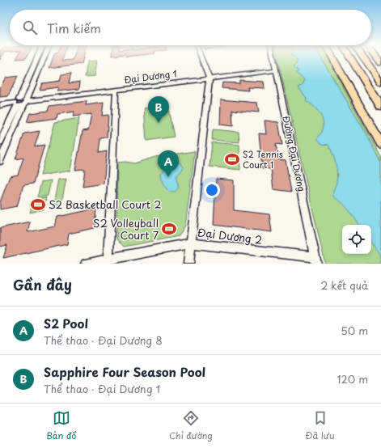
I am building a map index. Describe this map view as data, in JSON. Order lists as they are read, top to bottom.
{
  "streets": {
    "street": ["Đại Dương 1", "Đường Đại Dương", "Đại Dương 2"]
  },
  "crossings": [
    ["Đại Dương 1", "Đường Đại Dương"],
    ["Đường Đại Dương", "Đại Dương 2"]
  ],
  "places": {
    "sports": ["S2 Tennis Court 1", "S2 Basketball Court 2", "S2 Volleyball Court 7"]
  },
  "page": {
    "search": "Tìm kiếm",
    "pins": ["B", "A"],
    "heading": ["Gần đây", "2 kết quả"],
    "list": [
      {
        "mark": "A",
        "name": "S2 Pool",
        "note": "Thể thao · Đại Dương 8",
        "value": "50 m"
      },
      {
        "mark": "B",
        "name": "Sapphire Four Season Pool",
        "note": "Thể thao · Đại Dương 1",
        "value": "120 m"
      }
    ],
    "nav": ["Bản đồ", "Chỉ đường", "Đã lưu"]
  }
}
